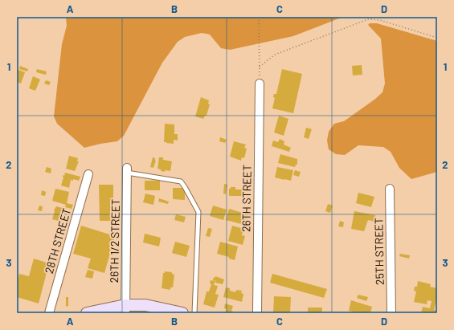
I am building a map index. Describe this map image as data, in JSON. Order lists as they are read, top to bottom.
{
  "streets": {
    "street": [
      "26TH STREET",
      "28TH STREET",
      "26TH 1/2 STREET",
      "25TH STREET"
    ]
  },
  "grid": {
    "columns": [
      "A",
      "B",
      "C",
      "D"
    ],
    "rows": ["1", "2", "3"]
  }
}
